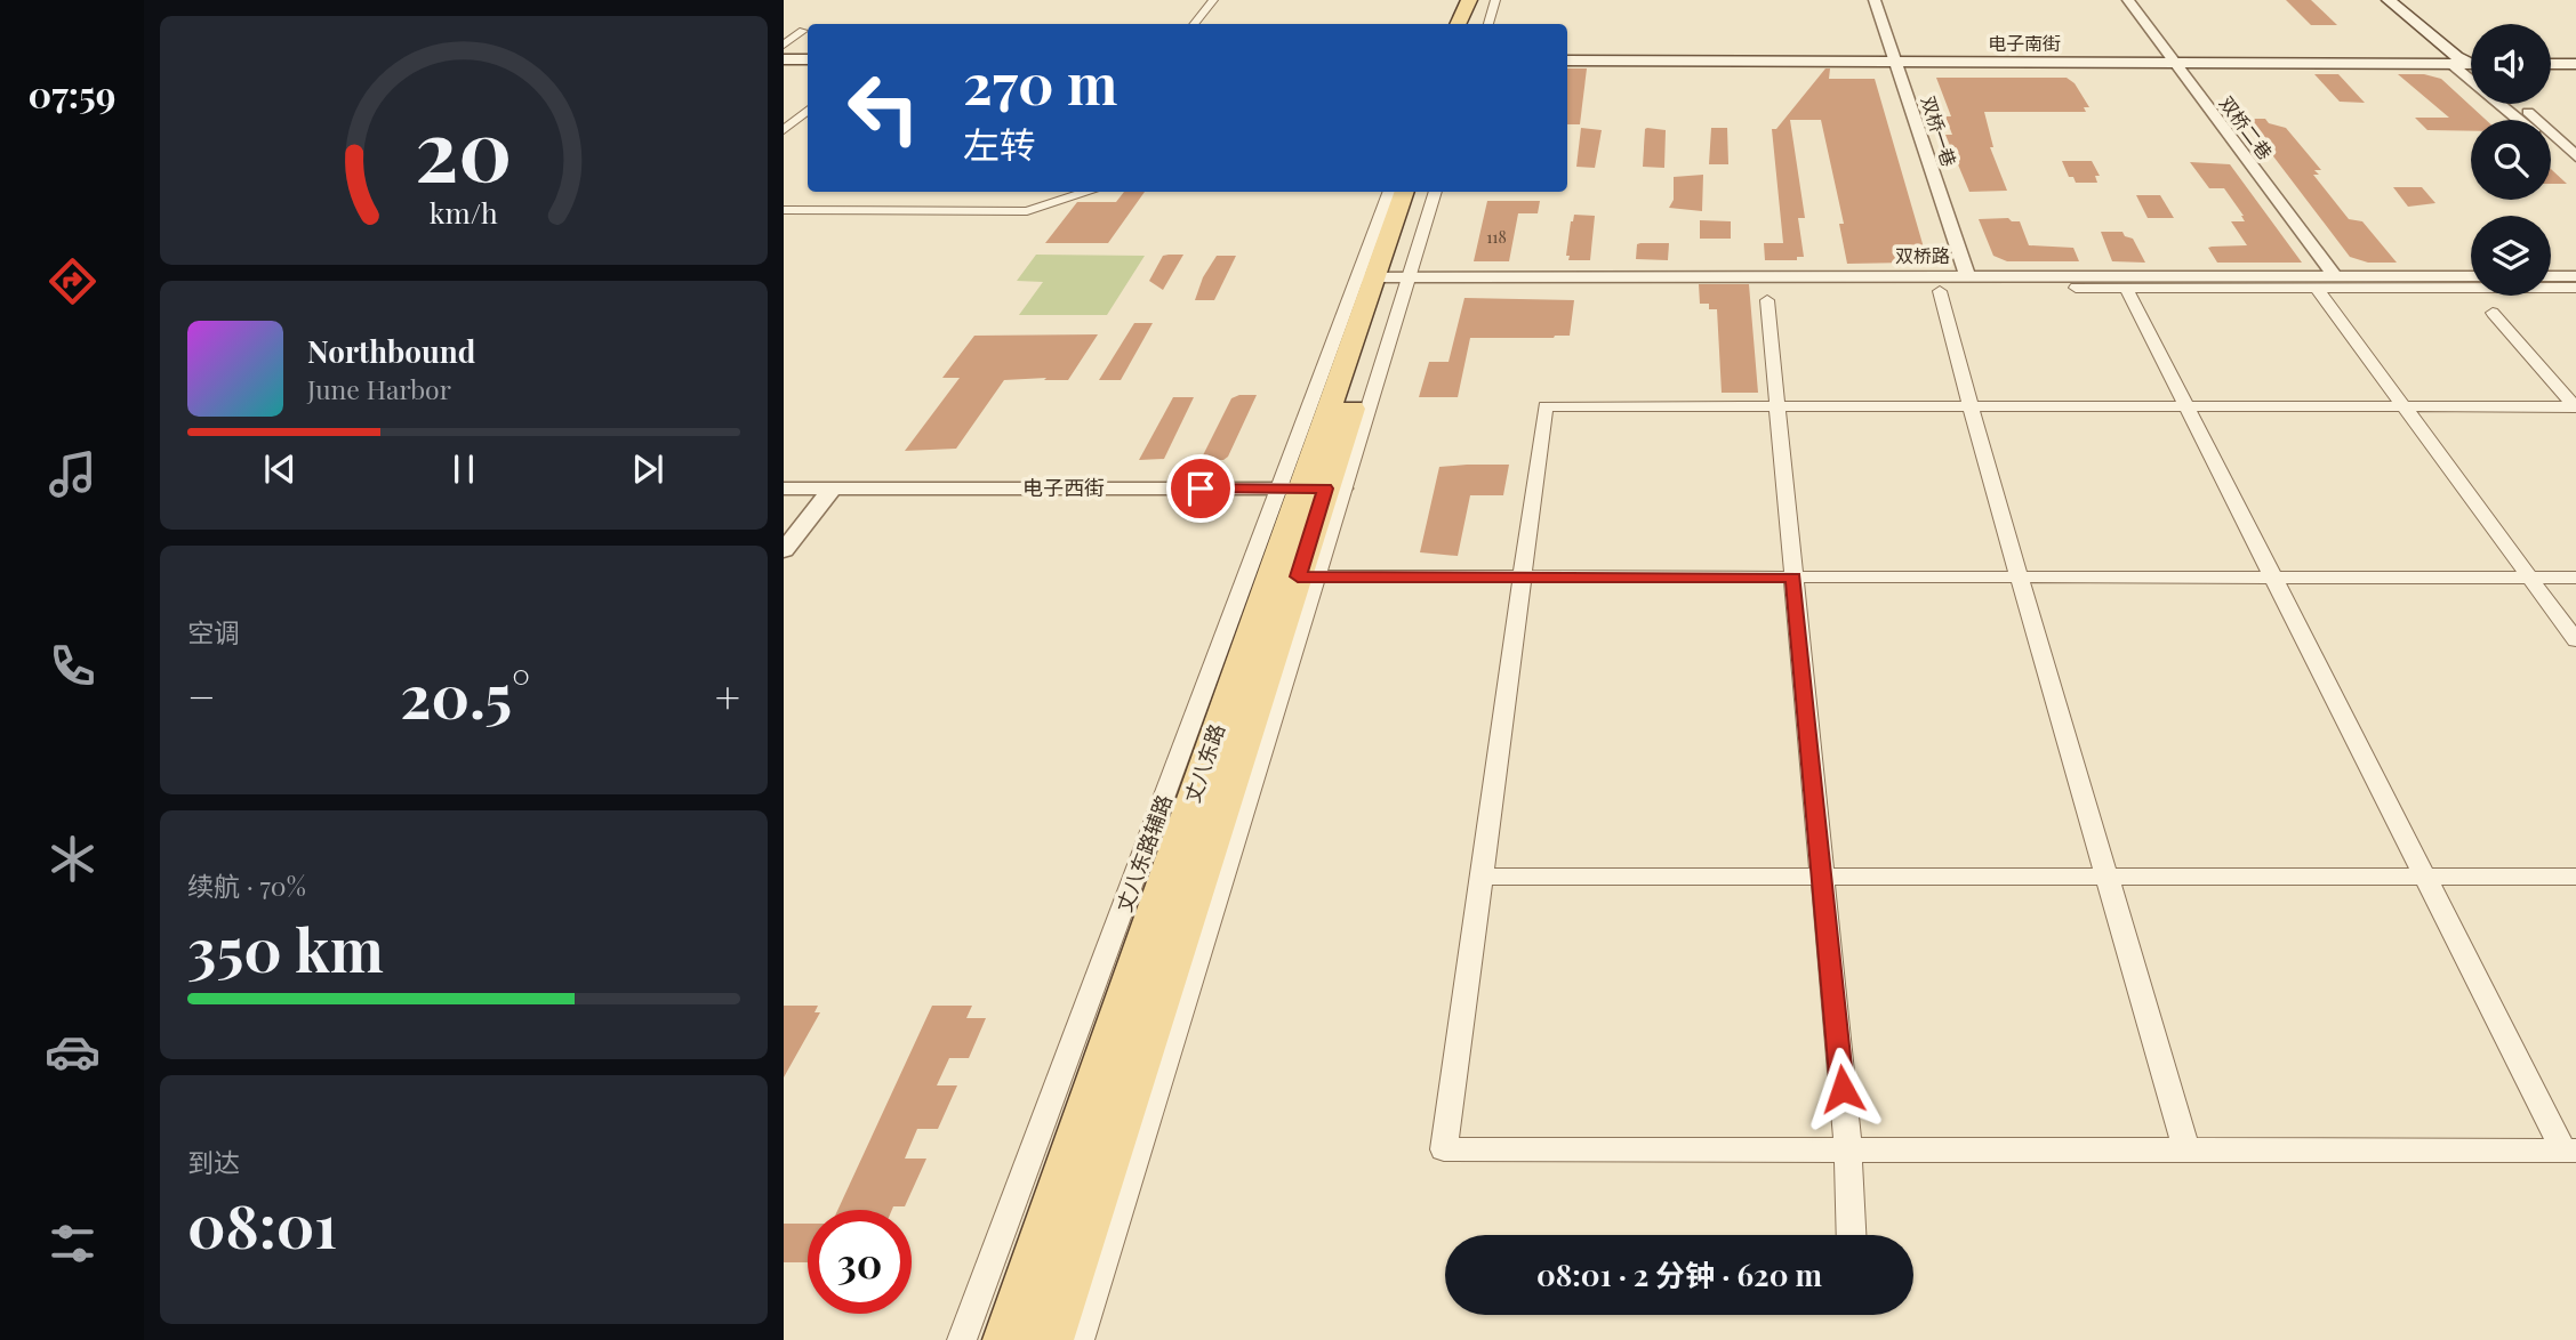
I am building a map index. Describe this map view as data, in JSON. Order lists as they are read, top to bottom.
{
  "streets": {
    "main road": ["电子南街", "丈八东路"],
    "street": [
      "双桥二巷",
      "双桥一巷",
      "双桥路",
      "电子西街",
      "丈八东路辅路"
    ]
  },
  "crossings": [
    ["电子南街", "双桥二巷"],
    ["电子南街", "双桥一巷"],
    ["双桥二巷", "双桥路"],
    ["双桥一巷", "双桥路"],
    ["双桥路", "丈八东路"],
    ["双桥路", "丈八东路辅路"],
    ["电子西街", "丈八东路"],
    ["电子西街", "丈八东路辅路"],
    ["丈八东路", "丈八东路辅路"]
  ],
  "house_numbers": ["118"],
  "page": {
    "tabs": "07:59",
    "turn": ["270 m", "左转"],
    "song": ["Northbound", "June Harbor"],
    "tile": [
      "空调",
      ["续航 · 70%", "350 km"],
      ["到达", "08:01"]
    ],
    "heat": ["−", "20.5°", "+"],
    "limit": "30",
    "trip": "08:01 · 2 分钟 · 620 m",
    "gauge": ["20", "km/h"]
  }
}
